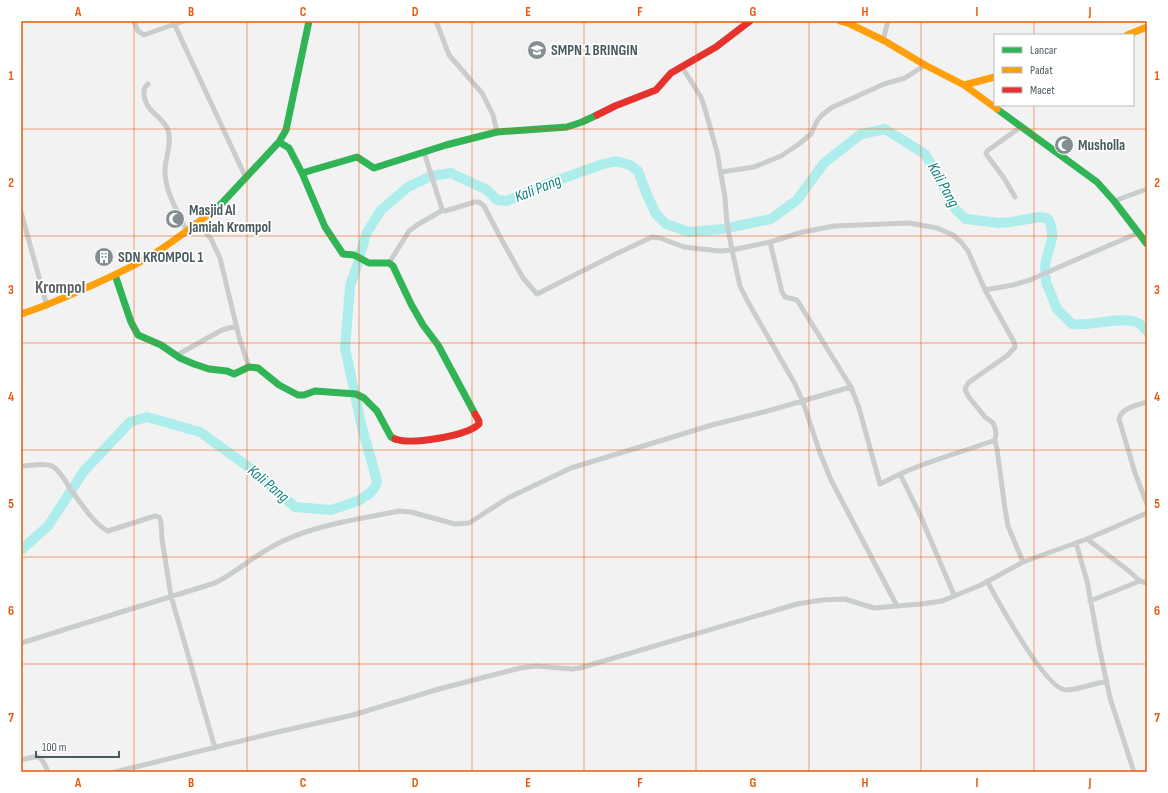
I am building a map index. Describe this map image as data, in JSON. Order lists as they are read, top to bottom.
{
  "districts": ["Krompol"],
  "water": ["Kali Pang"],
  "places": {
    "school or university": ["SMPN 1 BRINGIN"],
    "mosque": ["Musholla", "Masjid Al Jamiah Krompol"],
    "building": ["SDN KROMPOL 1"]
  },
  "legend": ["Lancar", "Padat", "Macet"],
  "scale_bar": "100 m",
  "grid": {
    "columns": [
      "A",
      "B",
      "C",
      "D",
      "E",
      "F",
      "G",
      "H",
      "I",
      "J"
    ],
    "rows": [
      "1",
      "2",
      "3",
      "4",
      "5",
      "6",
      "7"
    ]
  }
}
